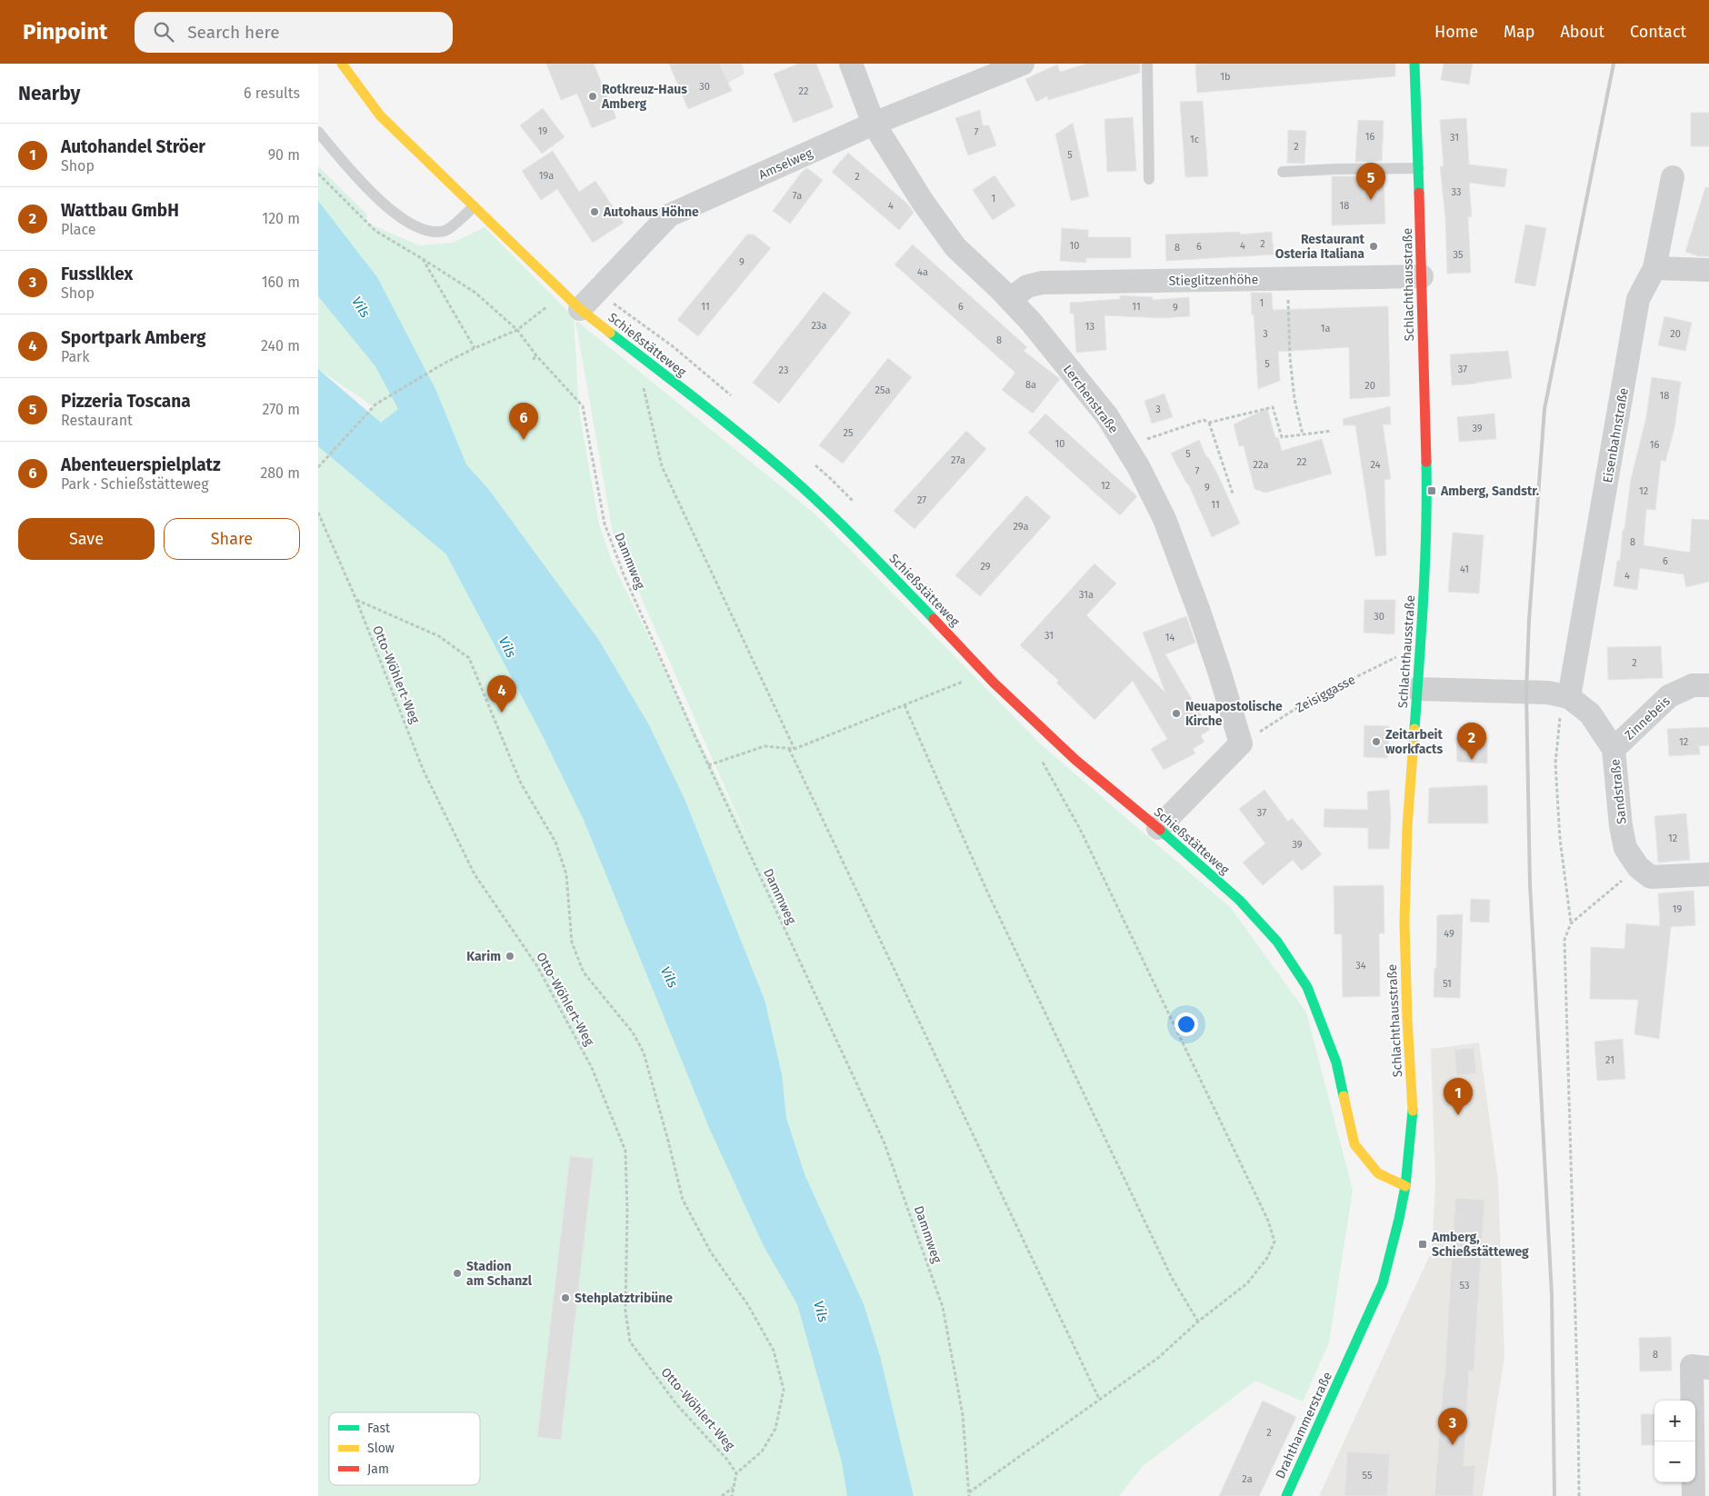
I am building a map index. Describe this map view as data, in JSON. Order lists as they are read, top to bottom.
{
  "streets": {
    "street": [
      "Amselweg",
      "Stieglitzenhöhe",
      "Schlachthausstraße",
      "Schießstätteweg",
      "Lerchenstraße",
      "Eisenbahnstraße",
      "Zinnebeis",
      "Sandstraße",
      "Drahthammerstraße"
    ],
    "path": ["Dammweg", "Otto-Wöhlert-Weg", "Zeisiggasse"]
  },
  "crossings": [
    ["Amselweg", "Schießstätteweg"],
    ["Amselweg", "Lerchenstraße"],
    ["Stieglitzenhöhe", "Schlachthausstraße"],
    ["Stieglitzenhöhe", "Lerchenstraße"],
    ["Schlachthausstraße", "Schießstätteweg"],
    ["Schlachthausstraße", "Zeisiggasse"],
    ["Schlachthausstraße", "Drahthammerstraße"],
    ["Lerchenstraße", "Zeisiggasse"],
    ["Eisenbahnstraße", "Sandstraße"],
    ["Zinnebeis", "Sandstraße"]
  ],
  "water": ["Vils"],
  "places": {
    "other": [
      "Rotkreuz-Haus Amberg",
      "Autohaus Höhne",
      "Restaurant Osteria Italiana",
      "Neuapostolische Kirche",
      "Zeitarbeit workfacts",
      "Karim",
      "Stadion am Schanzl",
      "Stehplatztribüne"
    ],
    "transit": ["Amberg, Sandstr.", "Amberg, Schießstätteweg"]
  },
  "house_numbers": [
    "1b",
    "30",
    "22",
    "19",
    "7",
    "16",
    "31",
    "1c",
    "2",
    "5",
    "19a",
    "2",
    "33",
    "7a",
    "1",
    "4",
    "18",
    "2",
    "10",
    "4",
    "6",
    "8",
    "35",
    "9",
    "4a",
    "1",
    "11",
    "6",
    "11",
    "9",
    "23a",
    "13",
    "1a",
    "3",
    "20",
    "8",
    "5",
    "37",
    "23",
    "8a",
    "20",
    "25a",
    "18",
    "3",
    "39",
    "25",
    "10",
    "16",
    "5",
    "27a",
    "22",
    "22a",
    "24",
    "7",
    "12",
    "9",
    "12",
    "27",
    "11",
    "29a",
    "8",
    "6",
    "29",
    "41",
    "4",
    "31a",
    "30",
    "31",
    "14",
    "2",
    "12",
    "37",
    "12",
    "39",
    "19",
    "49",
    "34",
    "51",
    "21",
    "53",
    "8",
    "2",
    "55",
    "2a"
  ],
  "legend": ["Fast", "Slow", "Jam"],
  "page": {
    "header": "Pinpoint",
    "search": "Search here",
    "nav": [
      "Home",
      "Map",
      "About",
      "Contact"
    ],
    "heading": ["Nearby", "6 results"],
    "list": [
      {
        "mark": "1",
        "name": "Autohandel Ströer",
        "note": "Shop",
        "value": "90 m"
      },
      {
        "mark": "2",
        "name": "Wattbau GmbH",
        "note": "Place",
        "value": "120 m"
      },
      {
        "mark": "3",
        "name": "Fusslklex",
        "note": "Shop",
        "value": "160 m"
      },
      {
        "mark": "4",
        "name": "Sportpark Amberg",
        "note": "Park",
        "value": "240 m"
      },
      {
        "mark": "5",
        "name": "Pizzeria Toscana",
        "note": "Restaurant",
        "value": "270 m"
      },
      {
        "mark": "6",
        "name": "Abenteuerspielplatz",
        "note": "Park · Schießstätteweg",
        "value": "280 m"
      }
    ],
    "pins": [
      "5",
      "6",
      "4",
      "2",
      "1",
      "3"
    ],
    "buttons": ["Save", "Share"],
    "map_buttons": ["+", "−"]
  }
}
